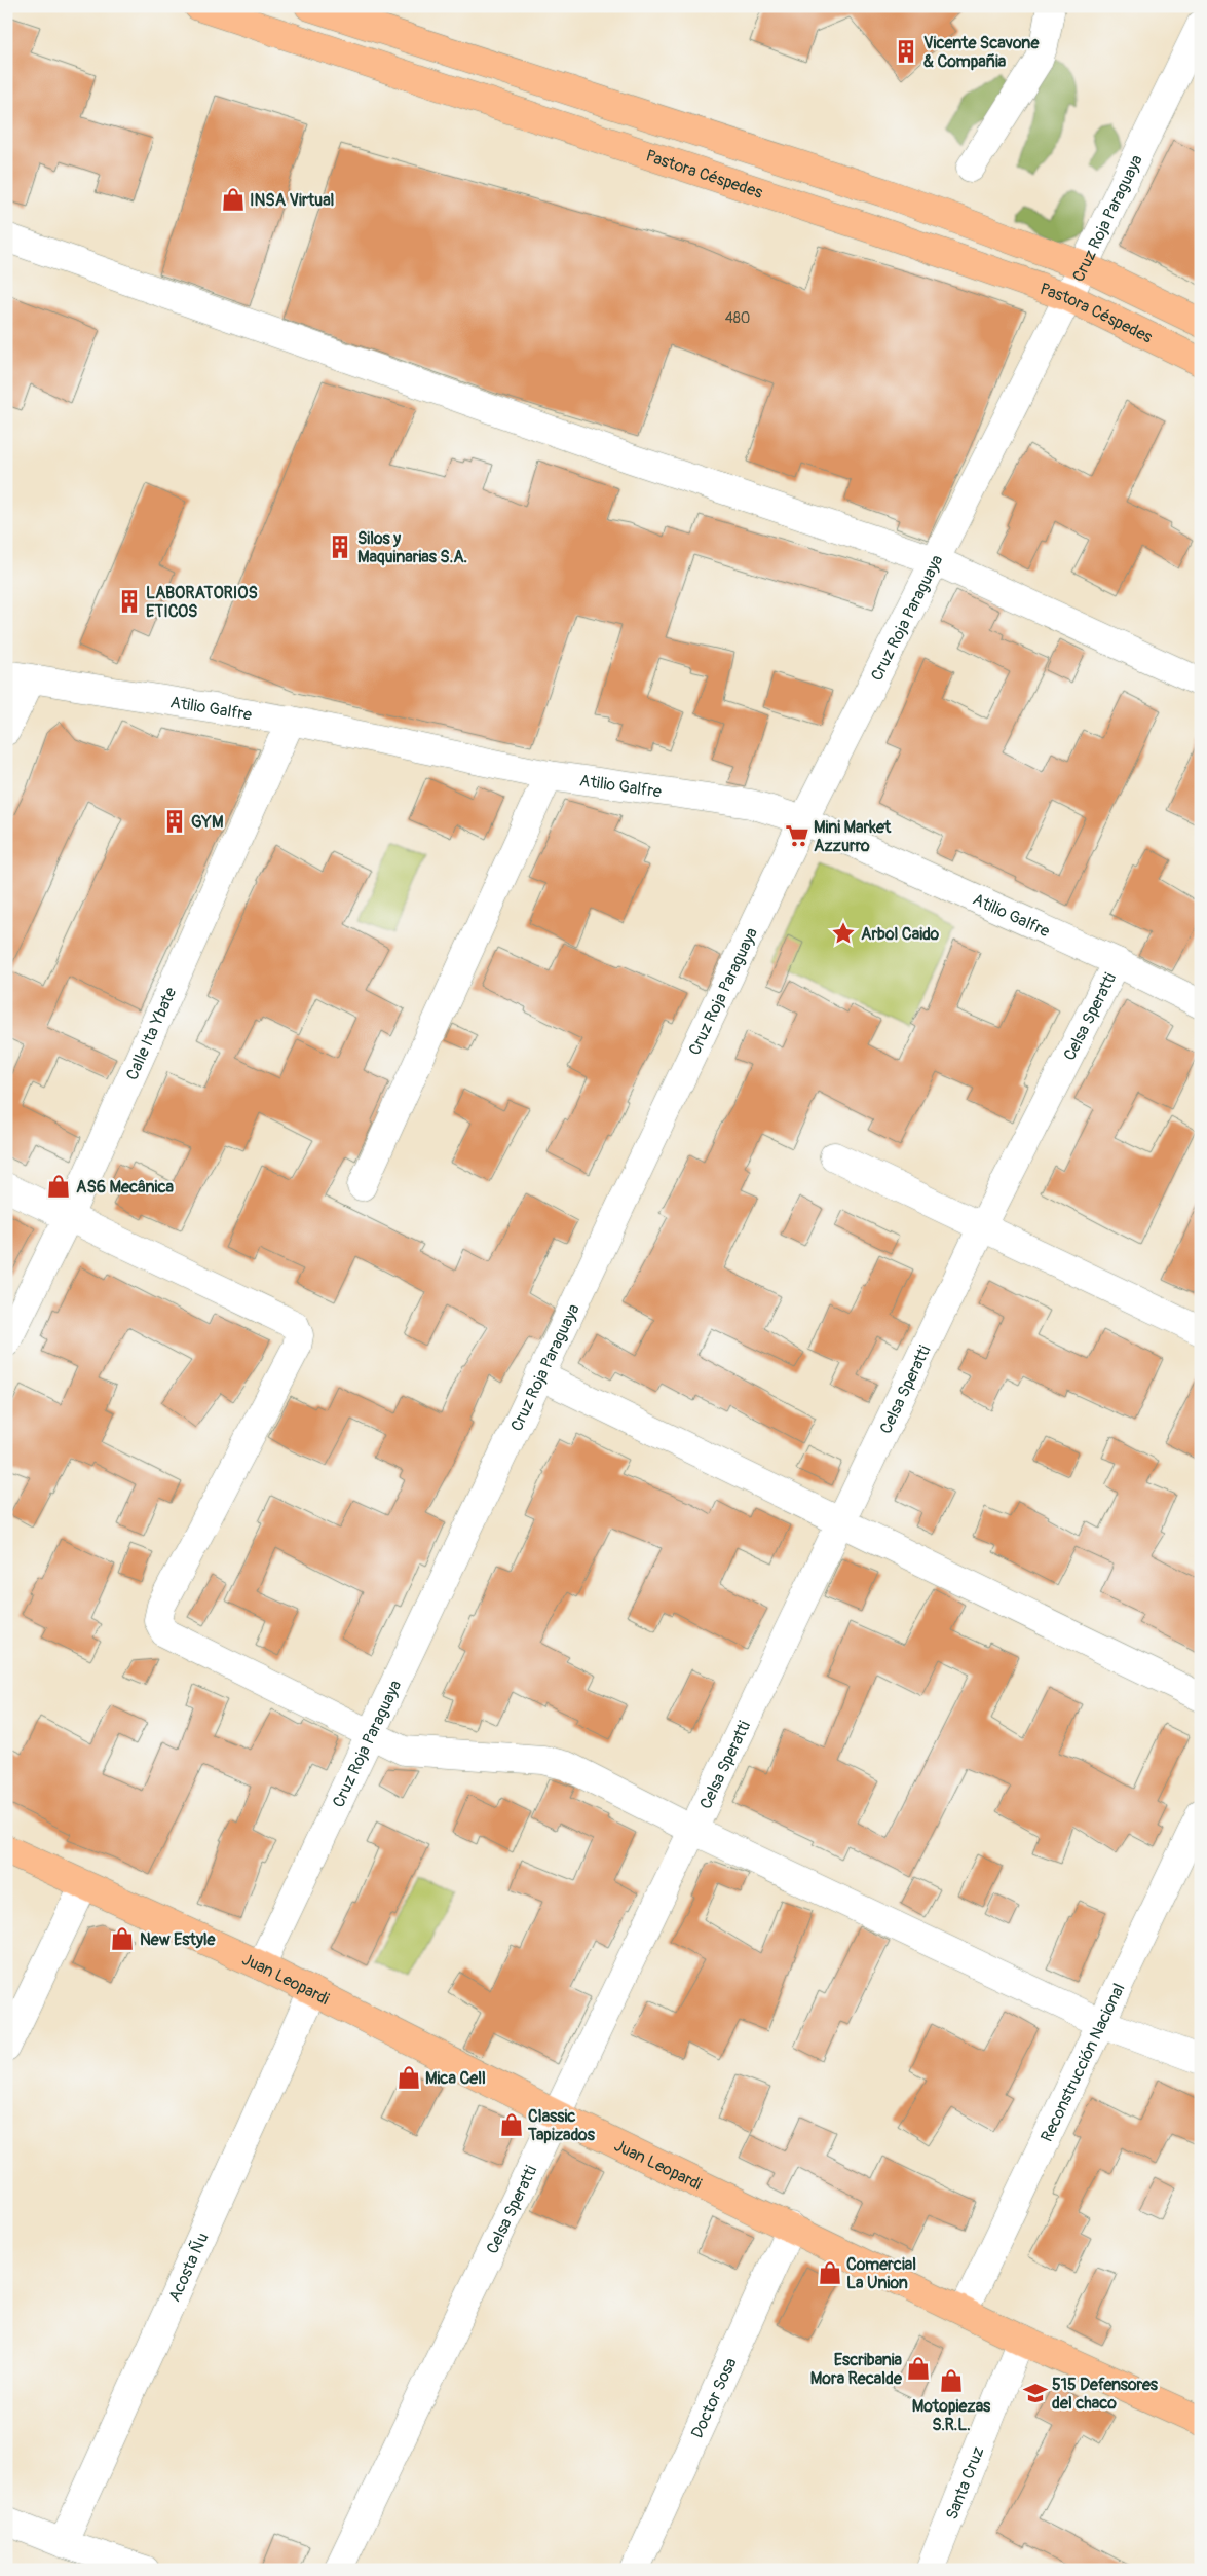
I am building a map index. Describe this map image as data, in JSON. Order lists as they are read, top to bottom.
{
  "streets": {
    "main road": ["Pastora Céspedes", "Juan Leopardi"],
    "street": [
      "Cruz Roja Paraguaya",
      "Atilio Galfre",
      "Celsa Speratti",
      "Calle Ita Ybate",
      "Reconstrucción Nacional",
      "Acosta Ñu",
      "Doctor Sosa",
      "Santa Cruz"
    ]
  },
  "crossings": [
    ["Pastora Céspedes", "Cruz Roja Paraguaya"],
    ["Cruz Roja Paraguaya", "Atilio Galfre"],
    ["Cruz Roja Paraguaya", "Juan Leopardi"],
    ["Atilio Galfre", "Celsa Speratti"],
    ["Atilio Galfre", "Calle Ita Ybate"],
    ["Celsa Speratti", "Juan Leopardi"],
    ["Juan Leopardi", "Reconstrucción Nacional"],
    ["Juan Leopardi", "Acosta Ñu"],
    ["Juan Leopardi", "Doctor Sosa"],
    ["Juan Leopardi", "Santa Cruz"]
  ],
  "places": {
    "building": [
      "Vicente Scavone & Compañia",
      "Silos y Maquinarias S.A.",
      "LABORATORIOS ETICOS",
      "GYM"
    ],
    "shop": [
      "INSA Virtual",
      "AS6 Mecânica",
      "New Estyle",
      "Mica Cell",
      "Classic Tapizados",
      "Comercial La Union",
      "Escribania Mora Recalde",
      "Motopiezas S.R.L."
    ],
    "supermarket": ["Mini Market Azzurro"],
    "place": ["Arbol Caido"],
    "school or university": ["515 Defensores del chaco"]
  },
  "house_numbers": ["480"]
}
